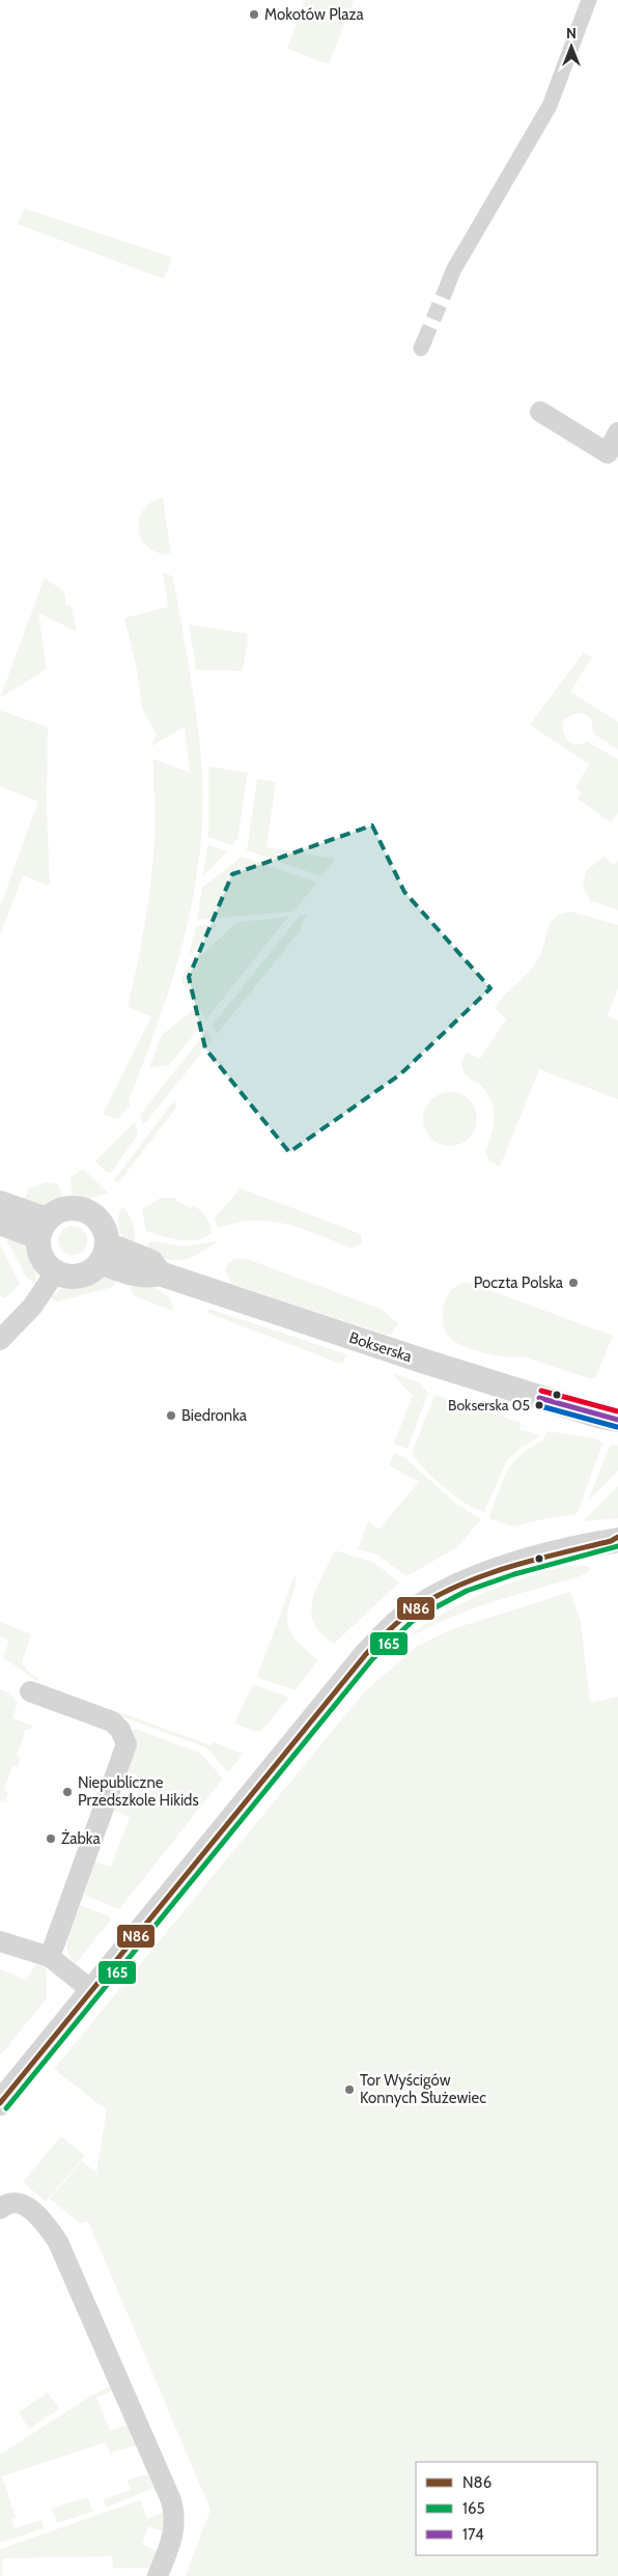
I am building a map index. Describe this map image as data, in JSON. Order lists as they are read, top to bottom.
{
  "streets": {
    "street": ["Bokserska"]
  },
  "places": [
    "Mokotów Plaza",
    "Poczta Polska",
    "Bokserska 05",
    "Biedronka",
    "Niepubliczne Przedszkole Hikids",
    "Żabka",
    "Tor Wyścigów Konnych Służewiec"
  ],
  "lines": ["transit line 174", "transit line N86", "transit line 165"],
  "legend": ["N86", "165", "174"],
  "north": "top"
}
